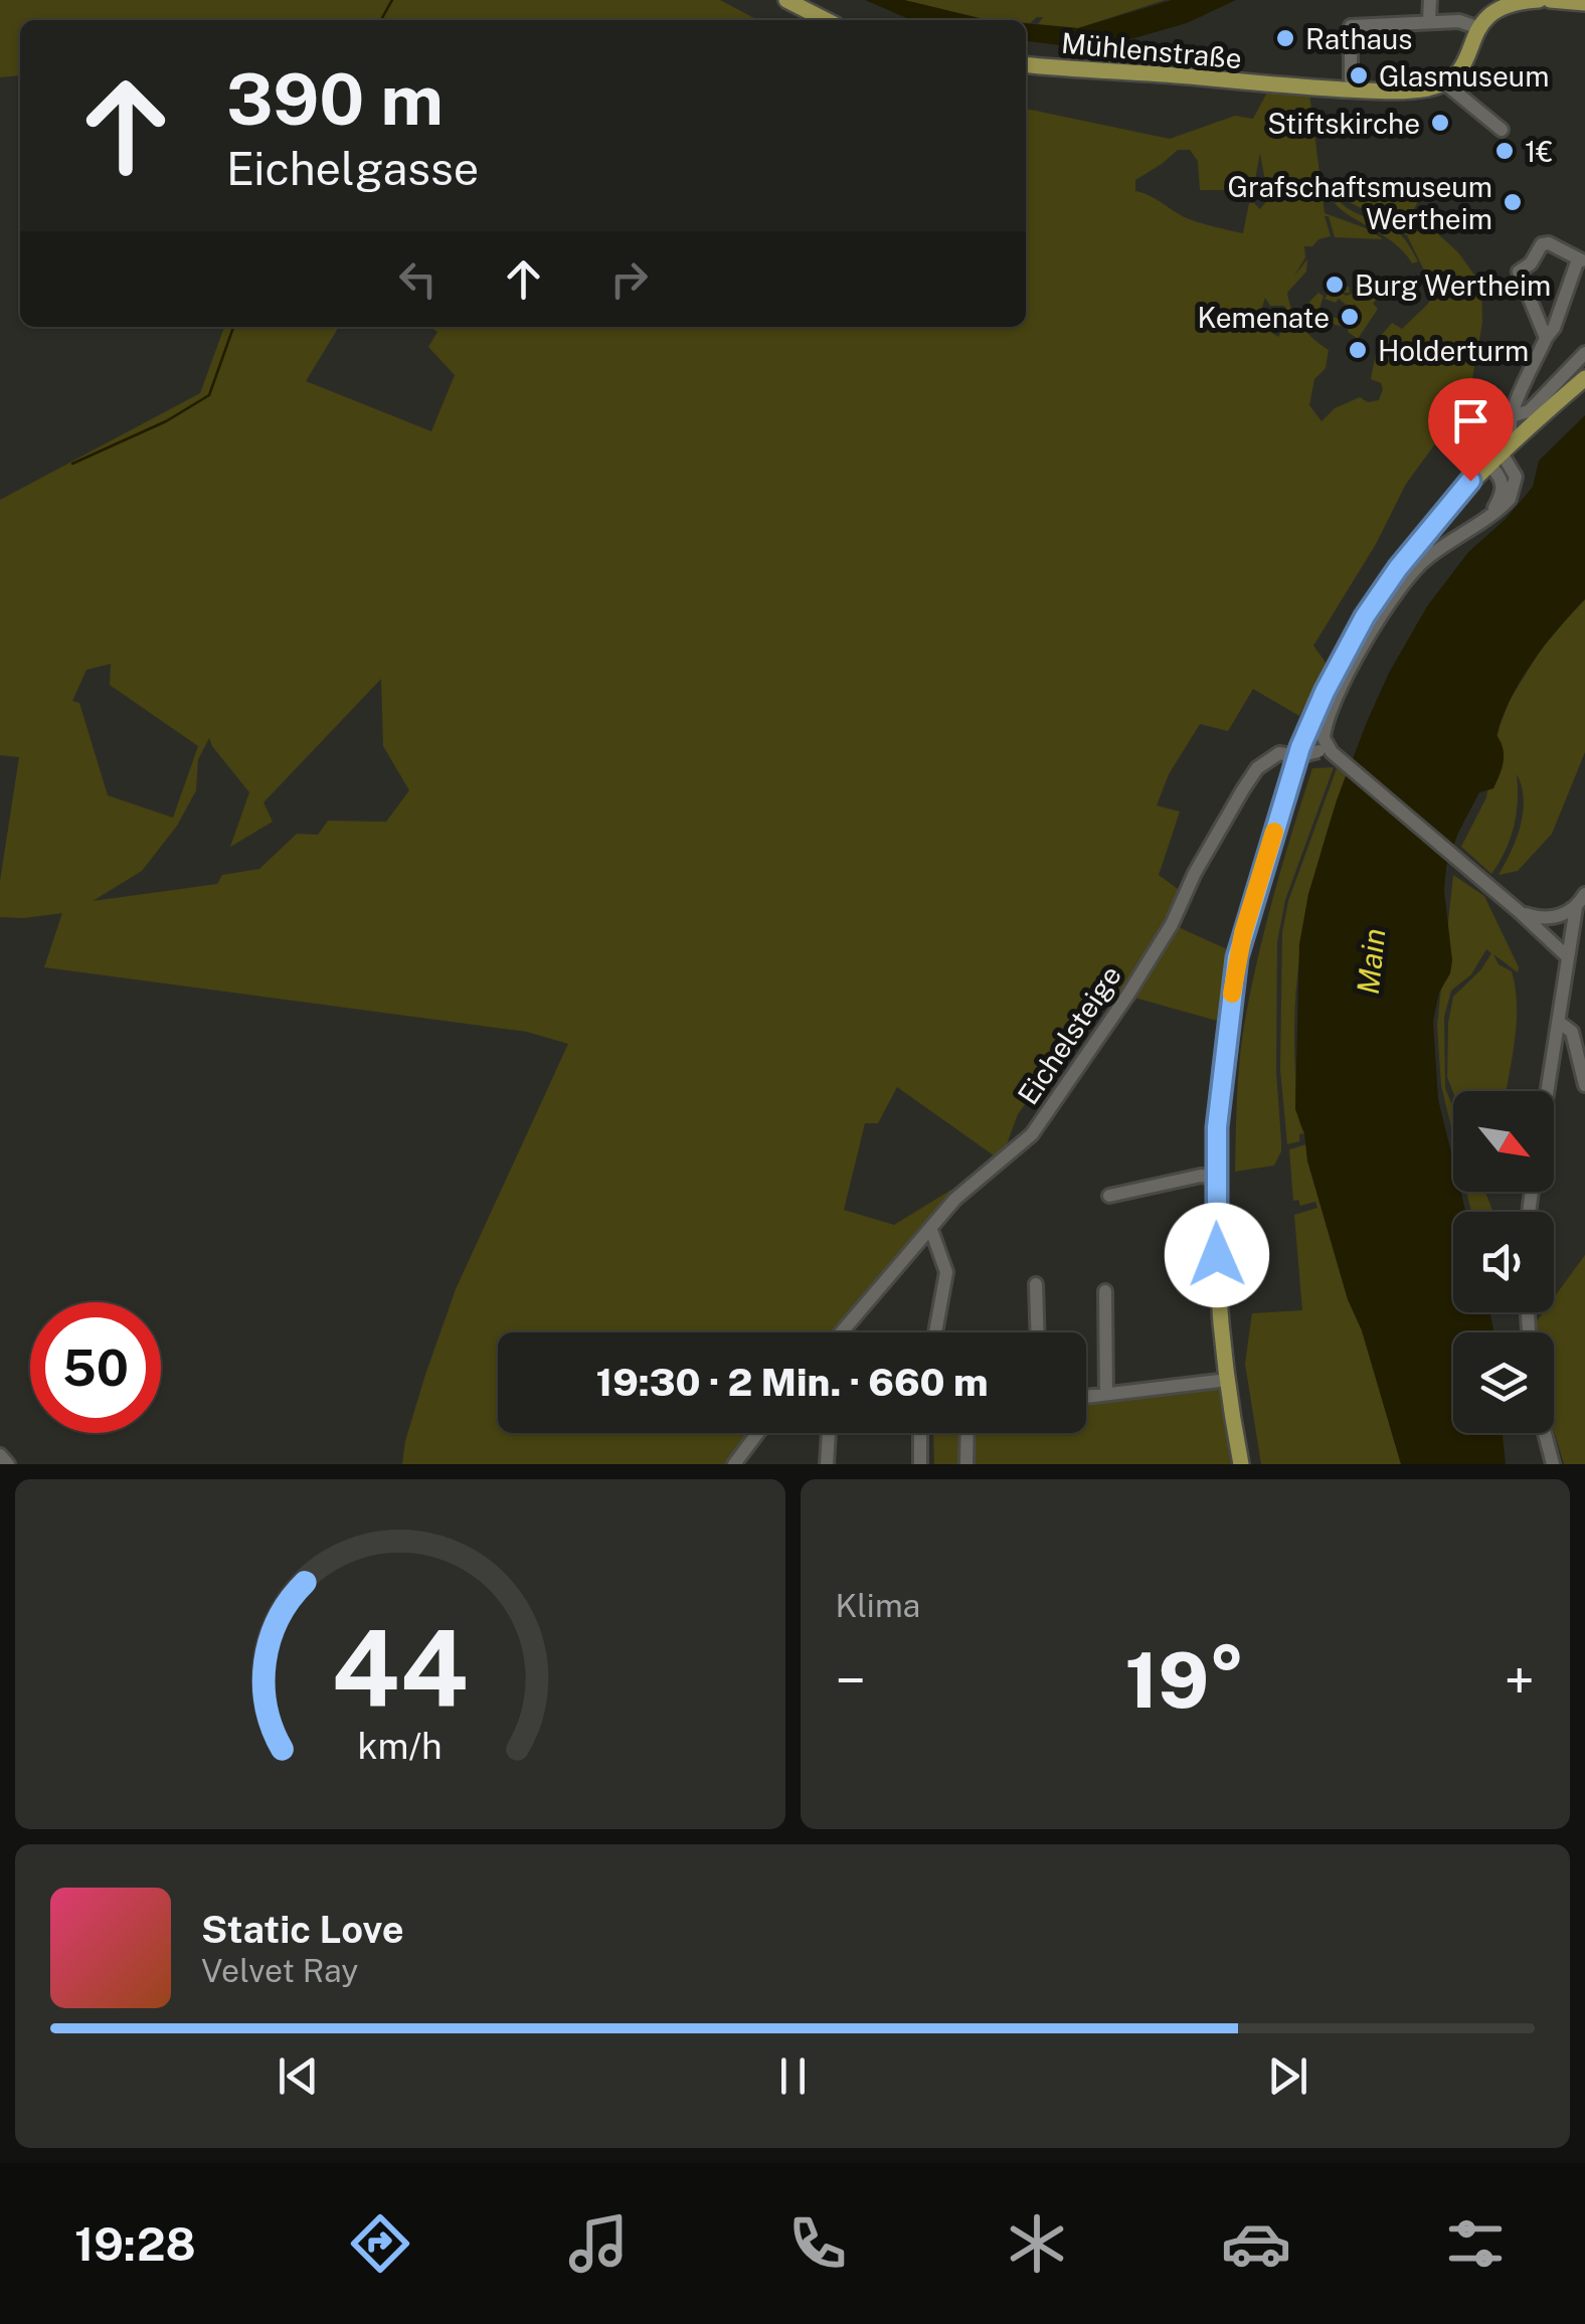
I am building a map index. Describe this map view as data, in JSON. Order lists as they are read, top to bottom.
{
  "streets": {
    "main road": ["Mühlenstraße"],
    "street": ["Eichelsteige"]
  },
  "water": ["Main"],
  "places": [
    "Rathaus",
    "Glasmuseum",
    "Stiftskirche",
    "1€",
    "Grafschaftsmuseum Wertheim",
    "Burg Wertheim",
    "Kemenate",
    "Holderturm"
  ],
  "north": "bottom right",
  "page": {
    "turn": ["390 m", "Eichelgasse"],
    "limit": "50",
    "trip": "19:30 · 2 Min. · 660 m",
    "tile": "Klima",
    "heat": ["−", "19°", "+"],
    "song": ["Static Love", "Velvet Ray"],
    "tabs": "19:28",
    "gauge": ["44", "km/h"]
  }
}
